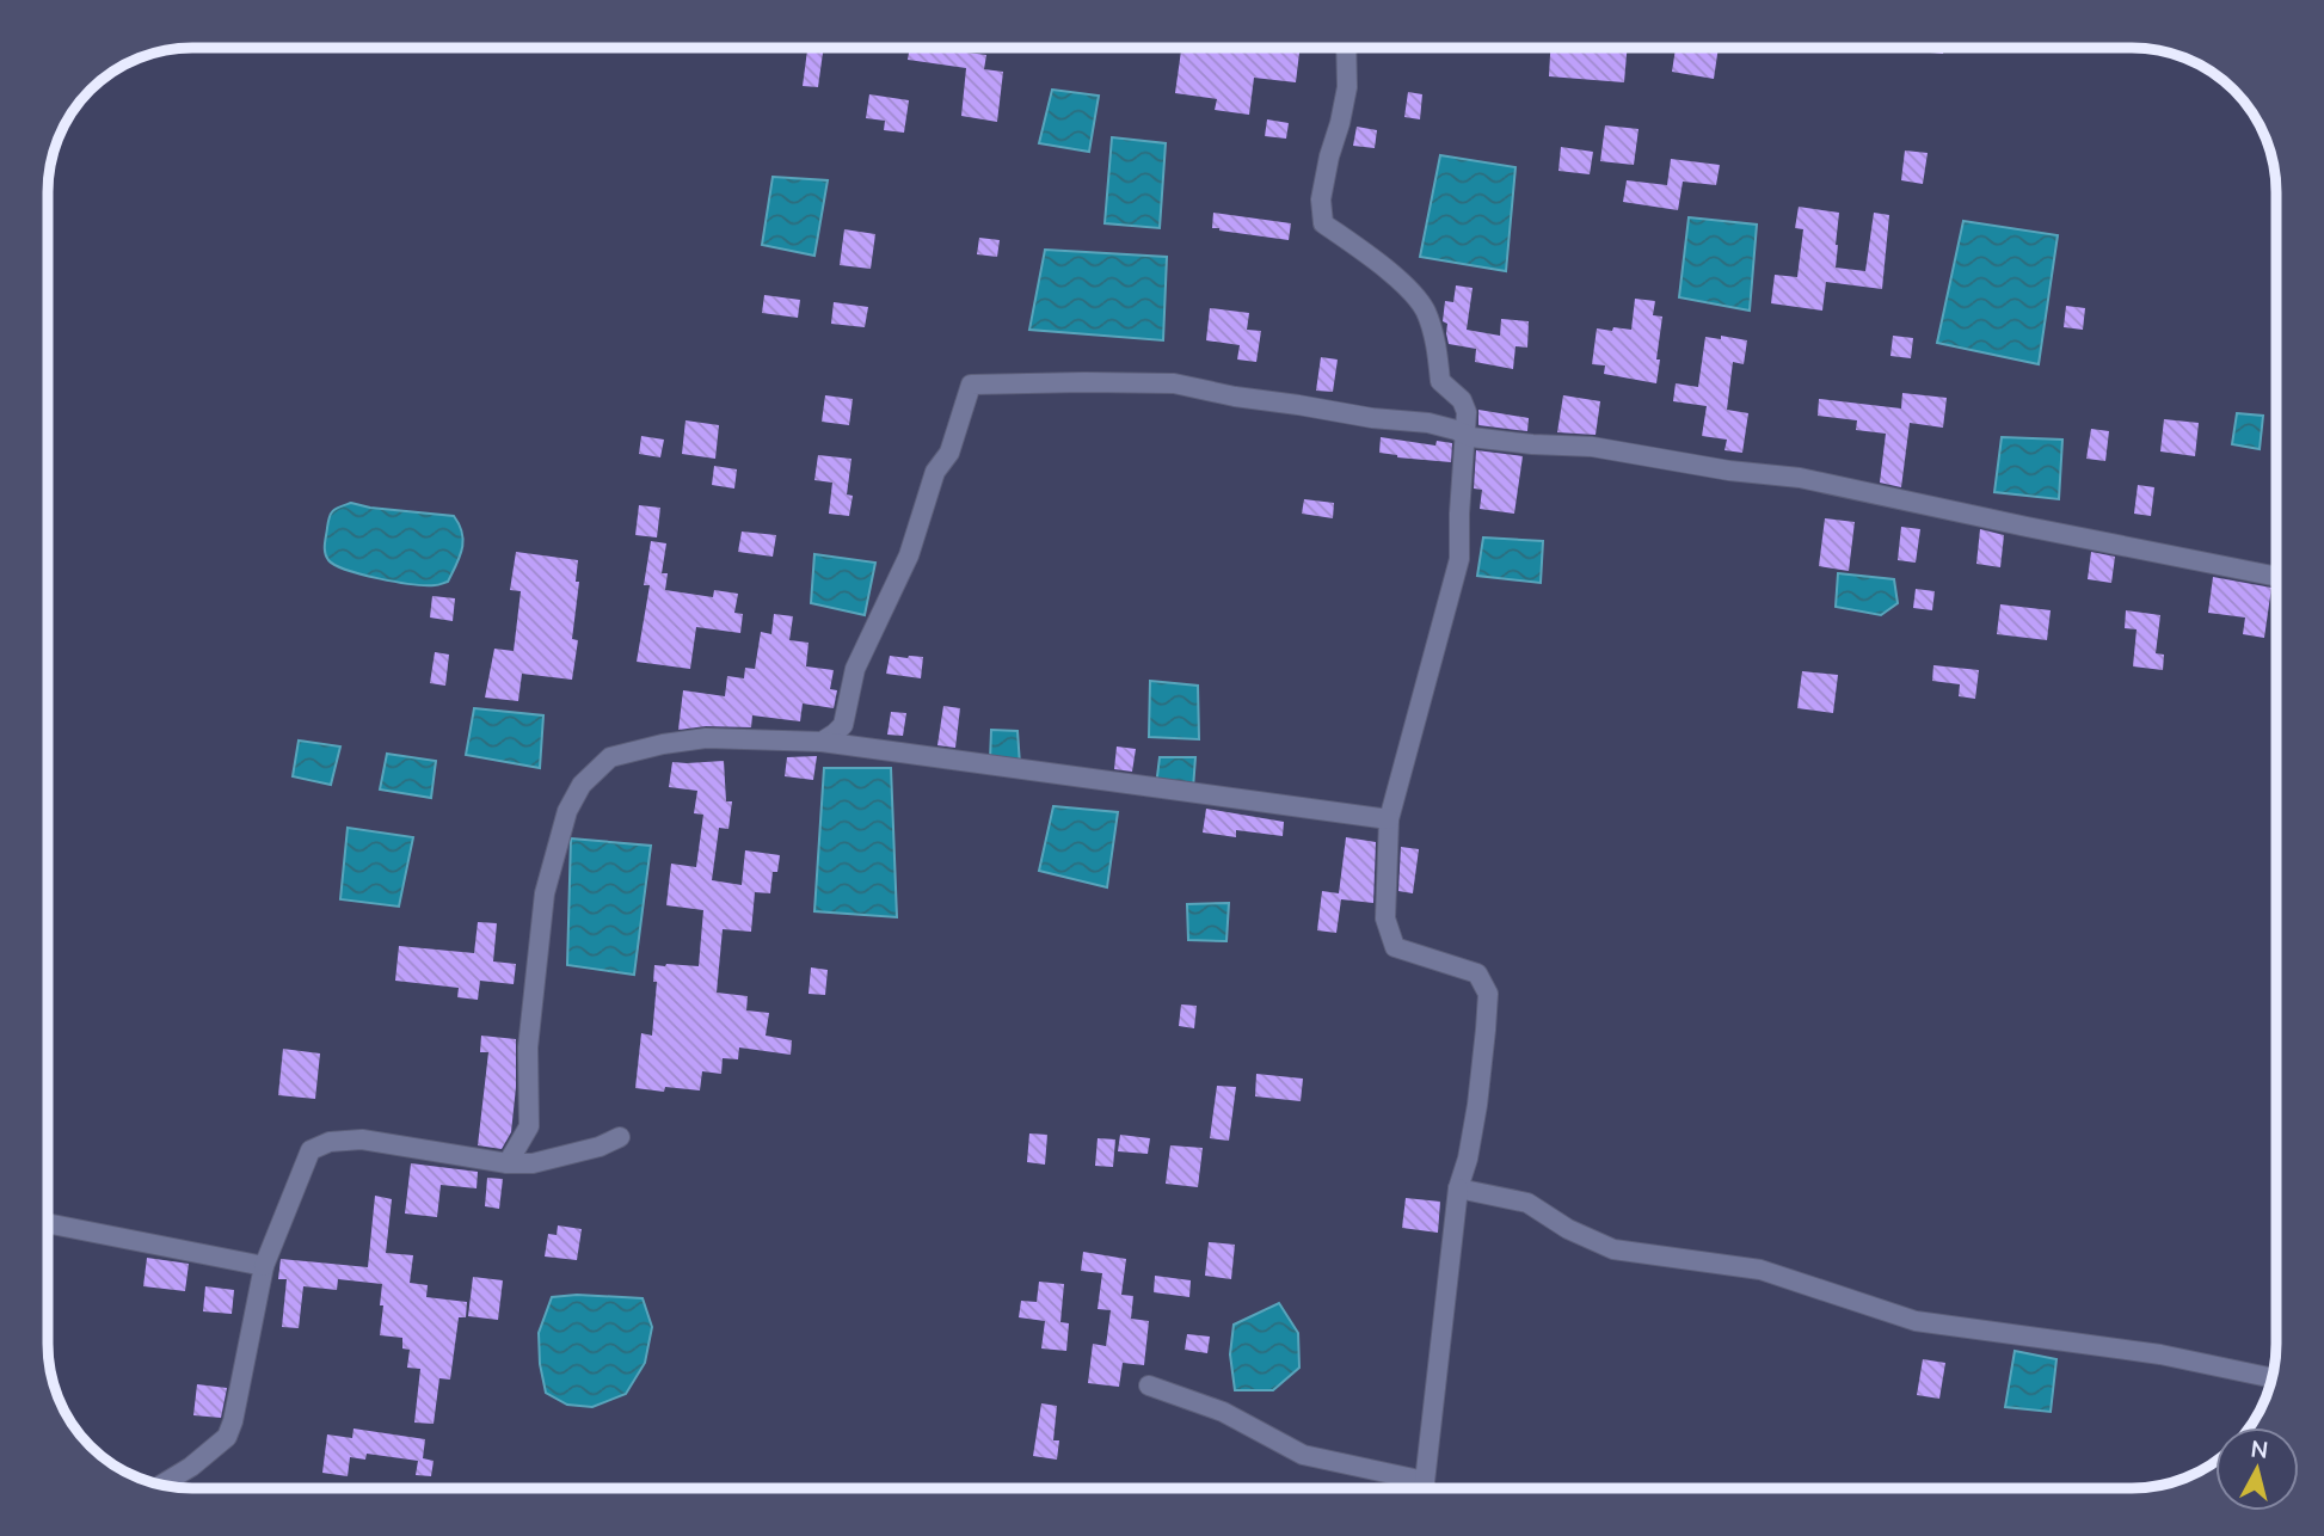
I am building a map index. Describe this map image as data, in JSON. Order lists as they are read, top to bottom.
{
  "north": "top"
}
